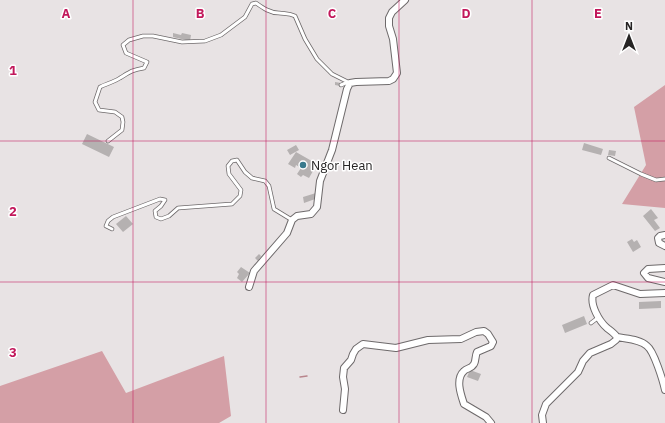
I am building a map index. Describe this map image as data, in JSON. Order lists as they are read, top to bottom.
{
  "places": ["Ngor Hean"],
  "north": "top",
  "grid": {
    "columns": [
      "A",
      "B",
      "C",
      "D",
      "E"
    ],
    "rows": ["1", "2", "3"]
  }
}
